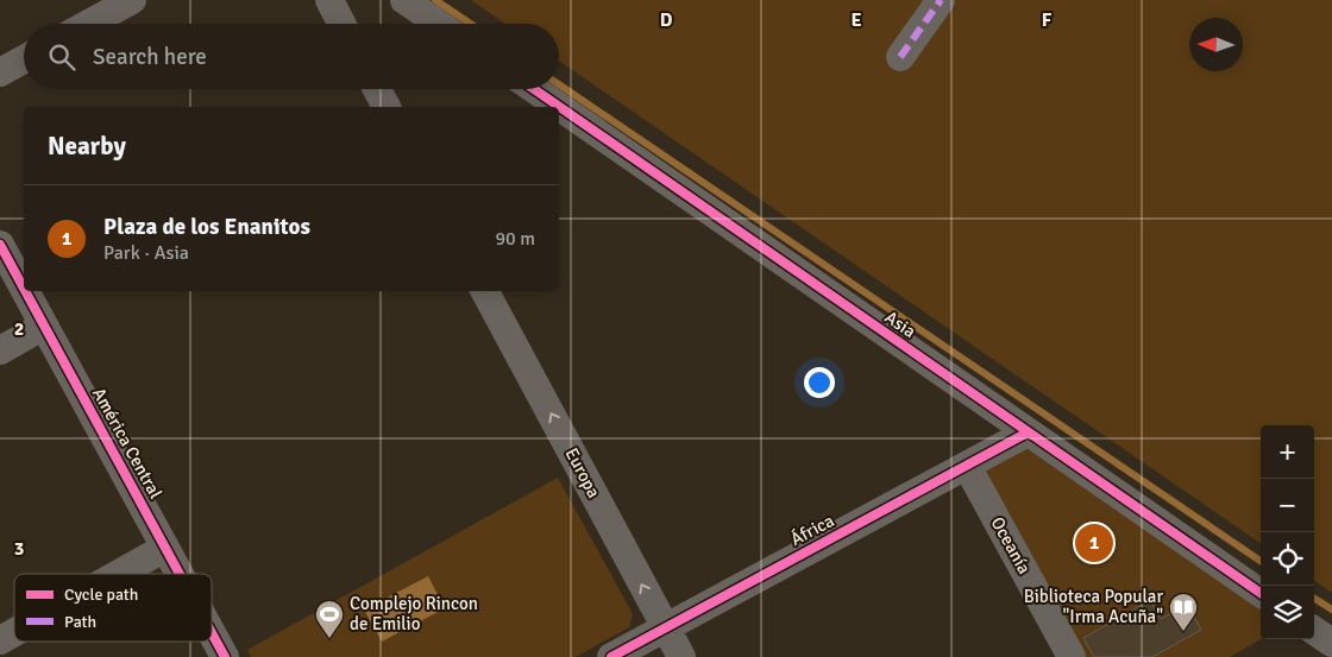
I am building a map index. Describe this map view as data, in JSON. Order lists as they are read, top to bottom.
{
  "streets": {
    "street": [
      "Asia",
      "América Central",
      "Europa",
      "África",
      "Oceanía"
    ]
  },
  "crossings": [
    ["Asia", "África"],
    ["Europa", "África"],
    ["África", "Oceanía"]
  ],
  "one_way": ["Europa"],
  "places": {
    "library": ["Biblioteca Popular \"Irma Acuña\""],
    "sports": ["Complejo Rincon de Emilio"]
  },
  "legend": ["Cycle path", "Path"],
  "north": "left",
  "page": {
    "search": "Search here",
    "heading": "Nearby",
    "list": [
      {
        "mark": "1",
        "name": "Plaza de los Enanitos",
        "note": "Park · Asia",
        "value": "90 m"
      }
    ],
    "map_buttons": ["+", "−"],
    "pins": "1"
  },
  "grid": {
    "columns": ["D", "E", "F"],
    "rows": ["2", "3"]
  }
}
